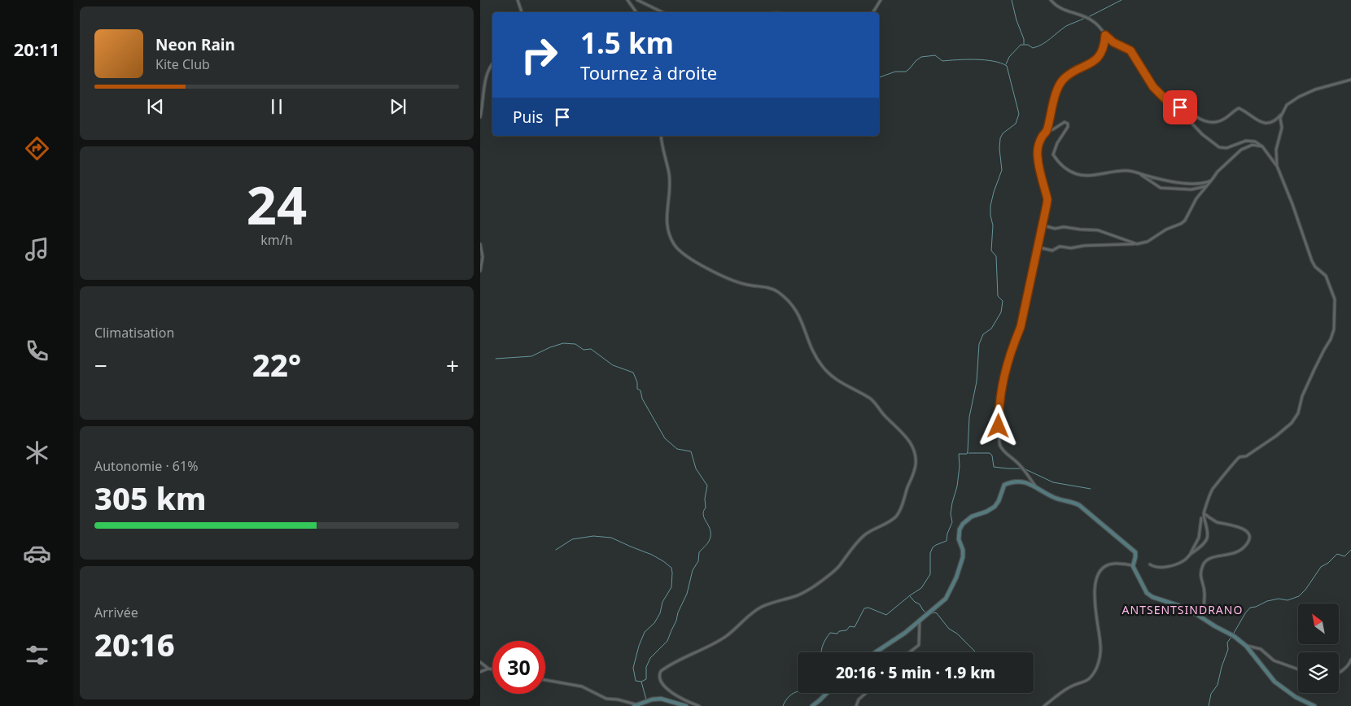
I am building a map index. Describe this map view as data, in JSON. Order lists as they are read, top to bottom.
{
  "districts": ["ANTSENTSINDRANO"],
  "north": "top left",
  "page": {
    "tabs": "20:11",
    "turn": ["1.5 km", "Tournez à droite"],
    "song": ["Neon Rain", "Kite Club"],
    "then": "Puis",
    "tile": [
      ["24", "km/h"],
      "Climatisation",
      ["Autonomie · 61%", "305 km"],
      ["Arrivée", "20:16"]
    ],
    "heat": ["−", "22°", "+"],
    "limit": "30",
    "trip": "20:16 · 5 min · 1.9 km"
  }
}
